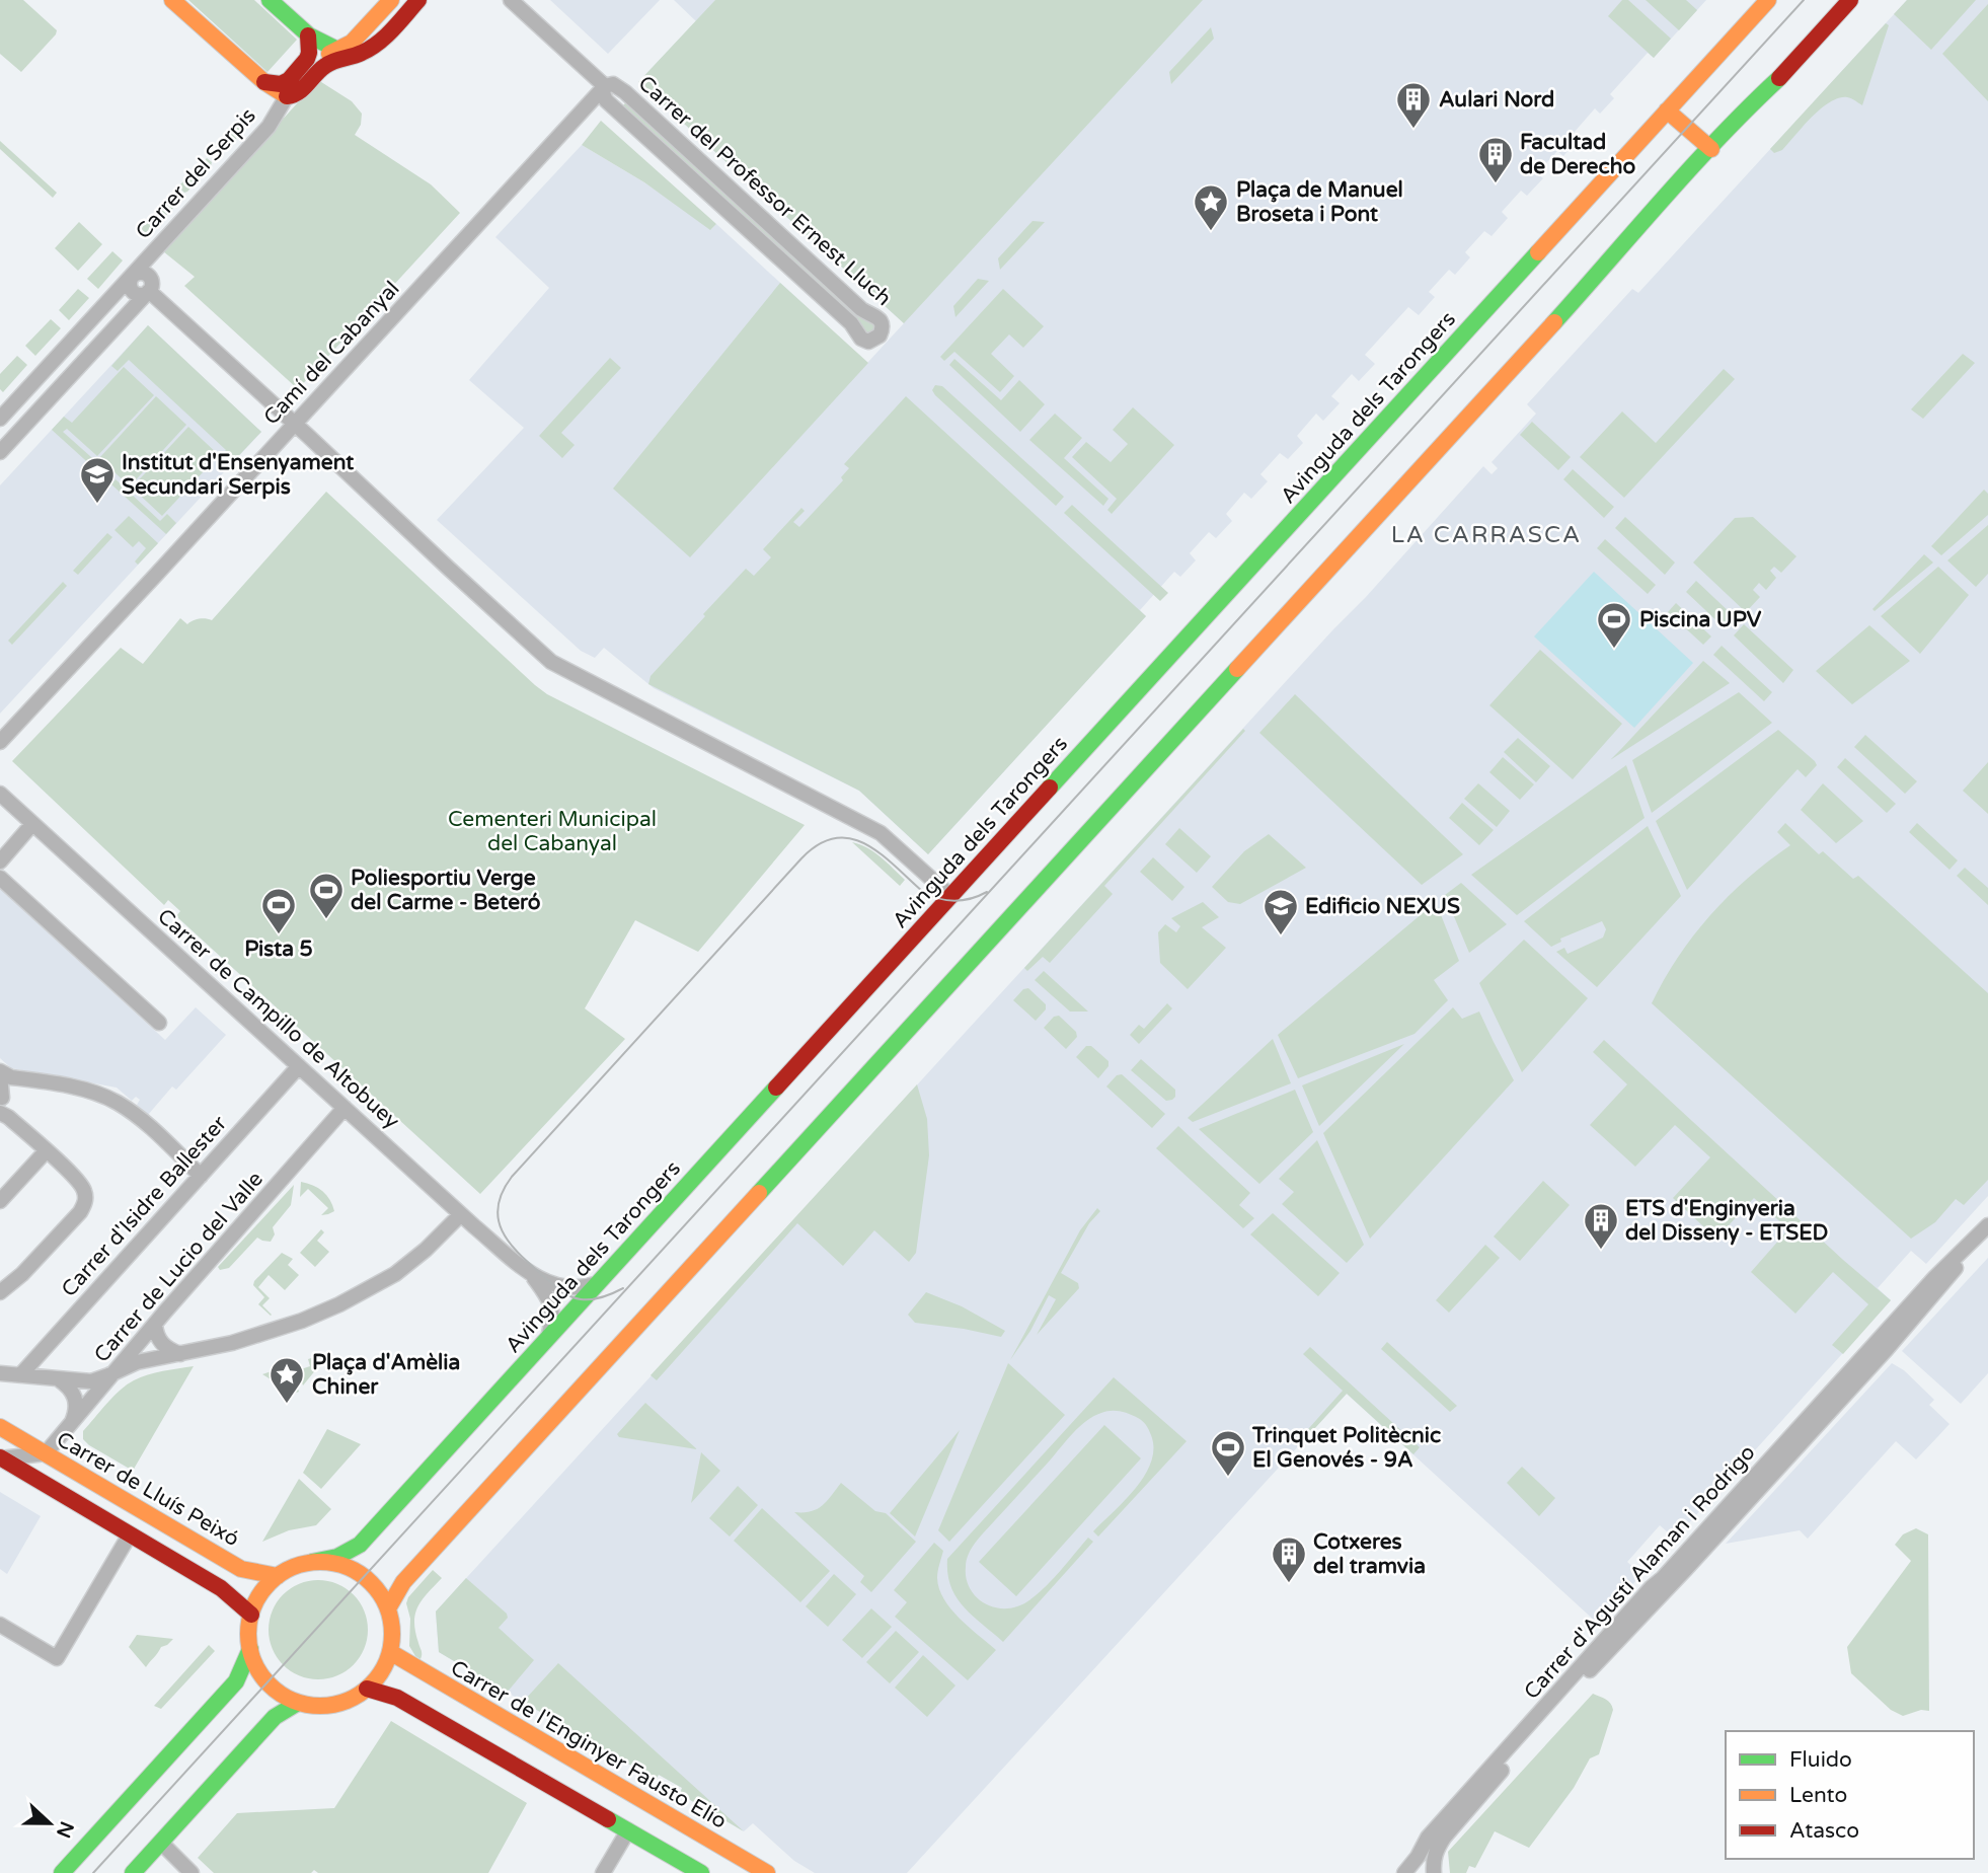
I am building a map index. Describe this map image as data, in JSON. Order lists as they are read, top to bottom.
{
  "streets": {
    "main road": [
      "Carrer del Serpis",
      "Avinguda dels Tarongers",
      "Carrer de Lluís Peixó",
      "Carrer de l'Enginyer Fausto Elío"
    ],
    "street": [
      "Carrer del Professor Ernest Lluch",
      "Camí del Cabanyal",
      "Carrer de Campillo de Altobuey",
      "Carrer d'Isidre Ballester",
      "Carrer de Lucio del Valle",
      "Carrer d'Agustí Alaman i Rodrigo"
    ]
  },
  "crossings": [
    ["Carrer del Professor Ernest Lluch", "Camí del Cabanyal"],
    ["Avinguda dels Tarongers", "Carrer de Campillo de Altobuey"],
    ["Avinguda dels Tarongers", "Carrer de Lluís Peixó"],
    ["Avinguda dels Tarongers", "Carrer de l'Enginyer Fausto Elío"],
    ["Carrer de Campillo de Altobuey", "Carrer d'Isidre Ballester"],
    ["Carrer de Campillo de Altobuey", "Carrer de Lucio del Valle"],
    ["Carrer de Lucio del Valle", "Carrer de Lluís Peixó"],
    ["Carrer de Lluís Peixó", "Carrer de l'Enginyer Fausto Elío"]
  ],
  "districts": ["LA CARRASCA"],
  "parks": ["Cementeri Municipal del Cabanyal"],
  "places": {
    "building": [
      "Aulari Nord",
      "Facultad de Derecho",
      "ETS d'Enginyeria del Disseny - ETSED",
      "Cotxeres del tramvia"
    ],
    "place": ["Plaça de Manuel Broseta i Pont", "Plaça d'Amèlia Chiner"],
    "school or university": ["Institut d'Ensenyament Secundari Serpis", "Edificio NEXUS"],
    "sports": [
      "Piscina UPV",
      "Poliesportiu Verge del Carme - Beteró",
      "Pista 5",
      "Trinquet Politècnic El Genovés - 9A"
    ]
  },
  "legend": ["Fluido", "Lento", "Atasco"],
  "north": "right"
}
